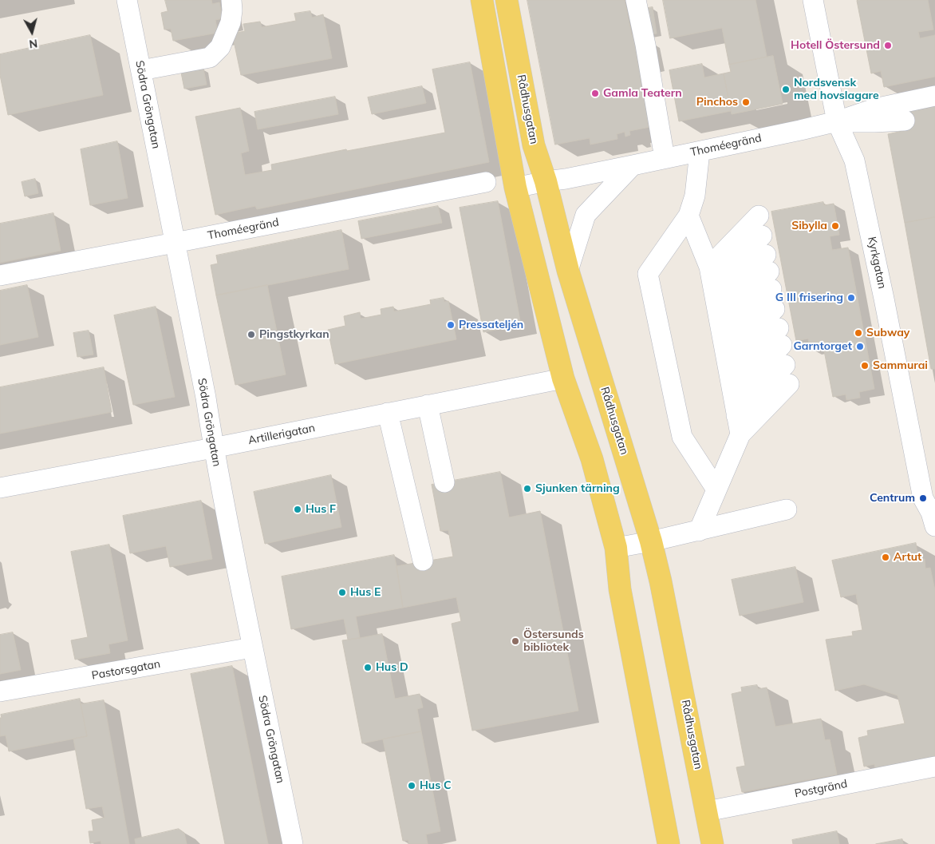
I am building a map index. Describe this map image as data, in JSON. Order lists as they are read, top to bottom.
{
  "streets": {
    "main road": ["Rådhusgatan"],
    "street": [
      "Södra Gröngatan",
      "Thoméegränd",
      "Kyrkgatan",
      "Artillerigatan",
      "Pastorsgatan",
      "Postgränd"
    ]
  },
  "crossings": [
    ["Södra Gröngatan", "Thoméegränd"],
    ["Södra Gröngatan", "Artillerigatan"],
    ["Södra Gröngatan", "Pastorsgatan"],
    ["Rådhusgatan", "Thoméegränd"],
    ["Rådhusgatan", "Postgränd"],
    ["Thoméegränd", "Kyrkgatan"]
  ],
  "places": [
    "Hotell Östersund",
    "Nordsvensk med hovslagare",
    "Gamla Teatern",
    "Pinchos",
    "Sibylla",
    "G III frisering",
    "Pressateljén",
    "Subway",
    "Pingstkyrkan",
    "Garntorget",
    "Sammurai",
    "Sjunken tärning",
    "Centrum",
    "Hus F",
    "Artut",
    "Hus E",
    "Östersunds bibliotek",
    "Hus D",
    "Hus C"
  ],
  "north": "bottom"
}
